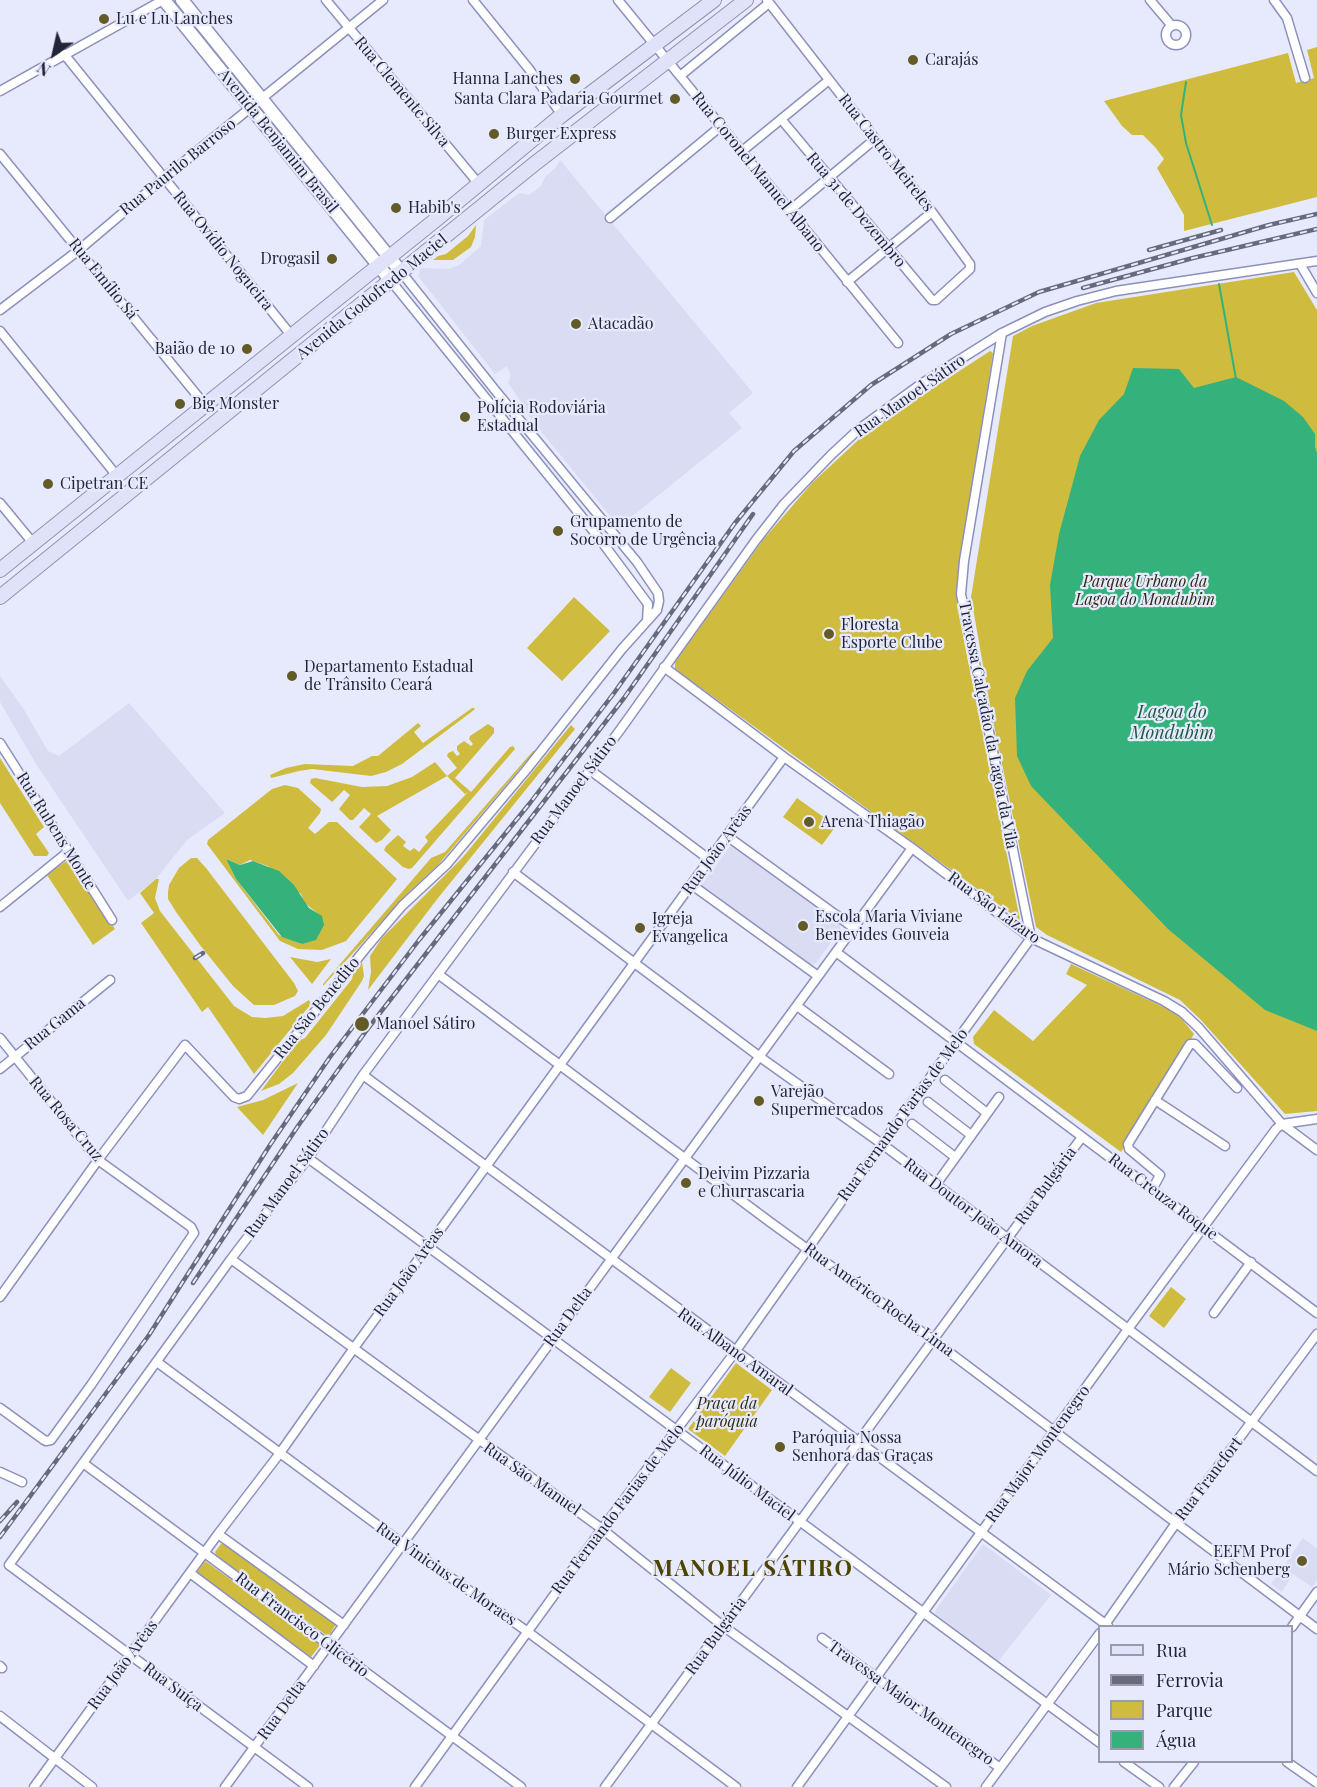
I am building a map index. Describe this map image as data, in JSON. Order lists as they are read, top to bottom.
{
  "streets": {
    "main road": ["Avenida Benjamim Brasil", "Avenida Godofredo Maciel"],
    "street": [
      "Rua Clemente Silva",
      "Rua Castro Meireles",
      "Rua Paurilo Barroso",
      "Rua Coronel Manuel Albano",
      "Rua 31 de Dezembro",
      "Rua Ovídio Nogueira",
      "Rua Emílio Sá",
      "Rua Manoel Sátiro",
      "Travessa Calçadão da Lagoa da Vila",
      "Rua Rubens Monte",
      "Rua João Arêas",
      "Rua São Lázaro",
      "Rua São Benedito",
      "Rua Gama",
      "Rua Fernando Farias de Melo",
      "Rua Rosa Cruz",
      "Rua Bulgária",
      "Rua Creuza Roque",
      "Rua Doutor João Amora",
      "Rua Américo Rocha Lima",
      "Rua Delta",
      "Rua Albano Amaral",
      "Rua Major Montenegro",
      "Rua São Manuel",
      "Rua Francfort",
      "Rua Júlio Maciel",
      "Rua Vinicius de Moraes",
      "Rua Francisco Glicério",
      "Rua Suíça",
      "Travessa Major Montenegro"
    ]
  },
  "crossings": [
    ["Rua Clemente Silva", "Rua Paurilo Barroso"],
    ["Rua Clemente Silva", "Avenida Godofredo Maciel"],
    ["Avenida Benjamim Brasil", "Rua Paurilo Barroso"],
    ["Avenida Benjamim Brasil", "Avenida Godofredo Maciel"],
    ["Rua Castro Meireles", "Rua 31 de Dezembro"],
    ["Rua Paurilo Barroso", "Rua Ovídio Nogueira"],
    ["Rua Paurilo Barroso", "Rua Emílio Sá"],
    ["Rua Coronel Manuel Albano", "Avenida Godofredo Maciel"],
    ["Rua Ovídio Nogueira", "Avenida Godofredo Maciel"],
    ["Rua Emílio Sá", "Avenida Godofredo Maciel"],
    ["Rua Manoel Sátiro", "Travessa Calçadão da Lagoa da Vila"],
    ["Rua Manoel Sátiro", "Rua São Lázaro"],
    ["Rua Manoel Sátiro", "Rua Doutor João Amora"],
    ["Rua Manoel Sátiro", "Rua Américo Rocha Lima"],
    ["Rua Manoel Sátiro", "Rua Albano Amaral"],
    ["Rua Manoel Sátiro", "Rua São Manuel"],
    ["Rua Manoel Sátiro", "Rua Júlio Maciel"],
    ["Rua Manoel Sátiro", "Rua Vinicius de Moraes"],
    ["Rua Manoel Sátiro", "Rua Francisco Glicério"],
    ["Rua Manoel Sátiro", "Rua Suíça"],
    ["Travessa Calçadão da Lagoa da Vila", "Rua São Lázaro"],
    ["Travessa Calçadão da Lagoa da Vila", "Rua Fernando Farias de Melo"],
    ["Rua João Arêas", "Rua São Lázaro"],
    ["Rua João Arêas", "Rua Doutor João Amora"],
    ["Rua João Arêas", "Rua Américo Rocha Lima"],
    ["Rua João Arêas", "Rua Albano Amaral"],
    ["Rua João Arêas", "Rua São Manuel"],
    ["Rua João Arêas", "Rua Júlio Maciel"],
    ["Rua João Arêas", "Rua Vinicius de Moraes"],
    ["Rua João Arêas", "Rua Francisco Glicério"],
    ["Rua João Arêas", "Rua Suíça"],
    ["Rua São Lázaro", "Rua Fernando Farias de Melo"],
    ["Rua São Lázaro", "Rua Delta"],
    ["Rua São Lázaro", "Rua Major Montenegro"],
    ["Rua São Benedito", "Rua Rosa Cruz"],
    ["Rua Gama", "Rua Rosa Cruz"],
    ["Rua Fernando Farias de Melo", "Rua Creuza Roque"],
    ["Rua Fernando Farias de Melo", "Rua Doutor João Amora"],
    ["Rua Fernando Farias de Melo", "Rua Américo Rocha Lima"],
    ["Rua Fernando Farias de Melo", "Rua Albano Amaral"],
    ["Rua Fernando Farias de Melo", "Rua São Manuel"],
    ["Rua Fernando Farias de Melo", "Rua Júlio Maciel"],
    ["Rua Fernando Farias de Melo", "Rua Vinicius de Moraes"],
    ["Rua Fernando Farias de Melo", "Rua Francisco Glicério"],
    ["Rua Bulgária", "Rua Creuza Roque"],
    ["Rua Bulgária", "Rua Doutor João Amora"],
    ["Rua Bulgária", "Rua Américo Rocha Lima"],
    ["Rua Bulgária", "Rua Albano Amaral"],
    ["Rua Bulgária", "Rua São Manuel"],
    ["Rua Bulgária", "Rua Júlio Maciel"],
    ["Rua Bulgária", "Rua Vinicius de Moraes"],
    ["Rua Creuza Roque", "Rua Delta"],
    ["Rua Creuza Roque", "Rua Major Montenegro"],
    ["Rua Doutor João Amora", "Rua Delta"],
    ["Rua Doutor João Amora", "Rua Major Montenegro"],
    ["Rua Doutor João Amora", "Rua Francfort"],
    ["Rua Américo Rocha Lima", "Rua Delta"],
    ["Rua Américo Rocha Lima", "Rua Major Montenegro"],
    ["Rua Américo Rocha Lima", "Rua Francfort"],
    ["Rua Delta", "Rua Albano Amaral"],
    ["Rua Delta", "Rua São Manuel"],
    ["Rua Delta", "Rua Júlio Maciel"],
    ["Rua Delta", "Rua Vinicius de Moraes"],
    ["Rua Delta", "Rua Francisco Glicério"],
    ["Rua Delta", "Rua Suíça"],
    ["Rua Albano Amaral", "Rua Major Montenegro"],
    ["Rua Major Montenegro", "Rua São Manuel"],
    ["Rua Major Montenegro", "Rua Júlio Maciel"],
    ["Rua Major Montenegro", "Travessa Major Montenegro"]
  ],
  "districts": ["MANOEL SÁTIRO"],
  "water": ["Lagoa do Mondubim"],
  "parks": ["Parque Urbano da Lagoa do Mondubim", "Praça da paróquia"],
  "places": [
    "Lu e Lu Lanches",
    "Carajás",
    "Hanna Lanches",
    "Santa Clara Padaria Gourmet",
    "Burger Express",
    "Habib's",
    "Drogasil",
    "Atacadão",
    "Baião de 10",
    "Big Monster",
    "Polícia Rodoviária Estadual",
    "Cipetran CE",
    "Grupamento de Socorro de Urgência",
    "Floresta Esporte Clube",
    "Departamento Estadual de Trânsito Ceará",
    "Arena Thiagão",
    "Escola Maria Viviane Benevides Gouveia",
    "Igreja Evangelica",
    "Manoel Sátiro",
    "Varejão Supermercados",
    "Deivim Pizzaria e Churrascaria",
    "Paróquia Nossa Senhora das Graças",
    "EEFM Prof Mário Schenberg"
  ],
  "legend": [
    "Rua",
    "Ferrovia",
    "Parque",
    "Água"
  ],
  "north": "bottom left"
}
